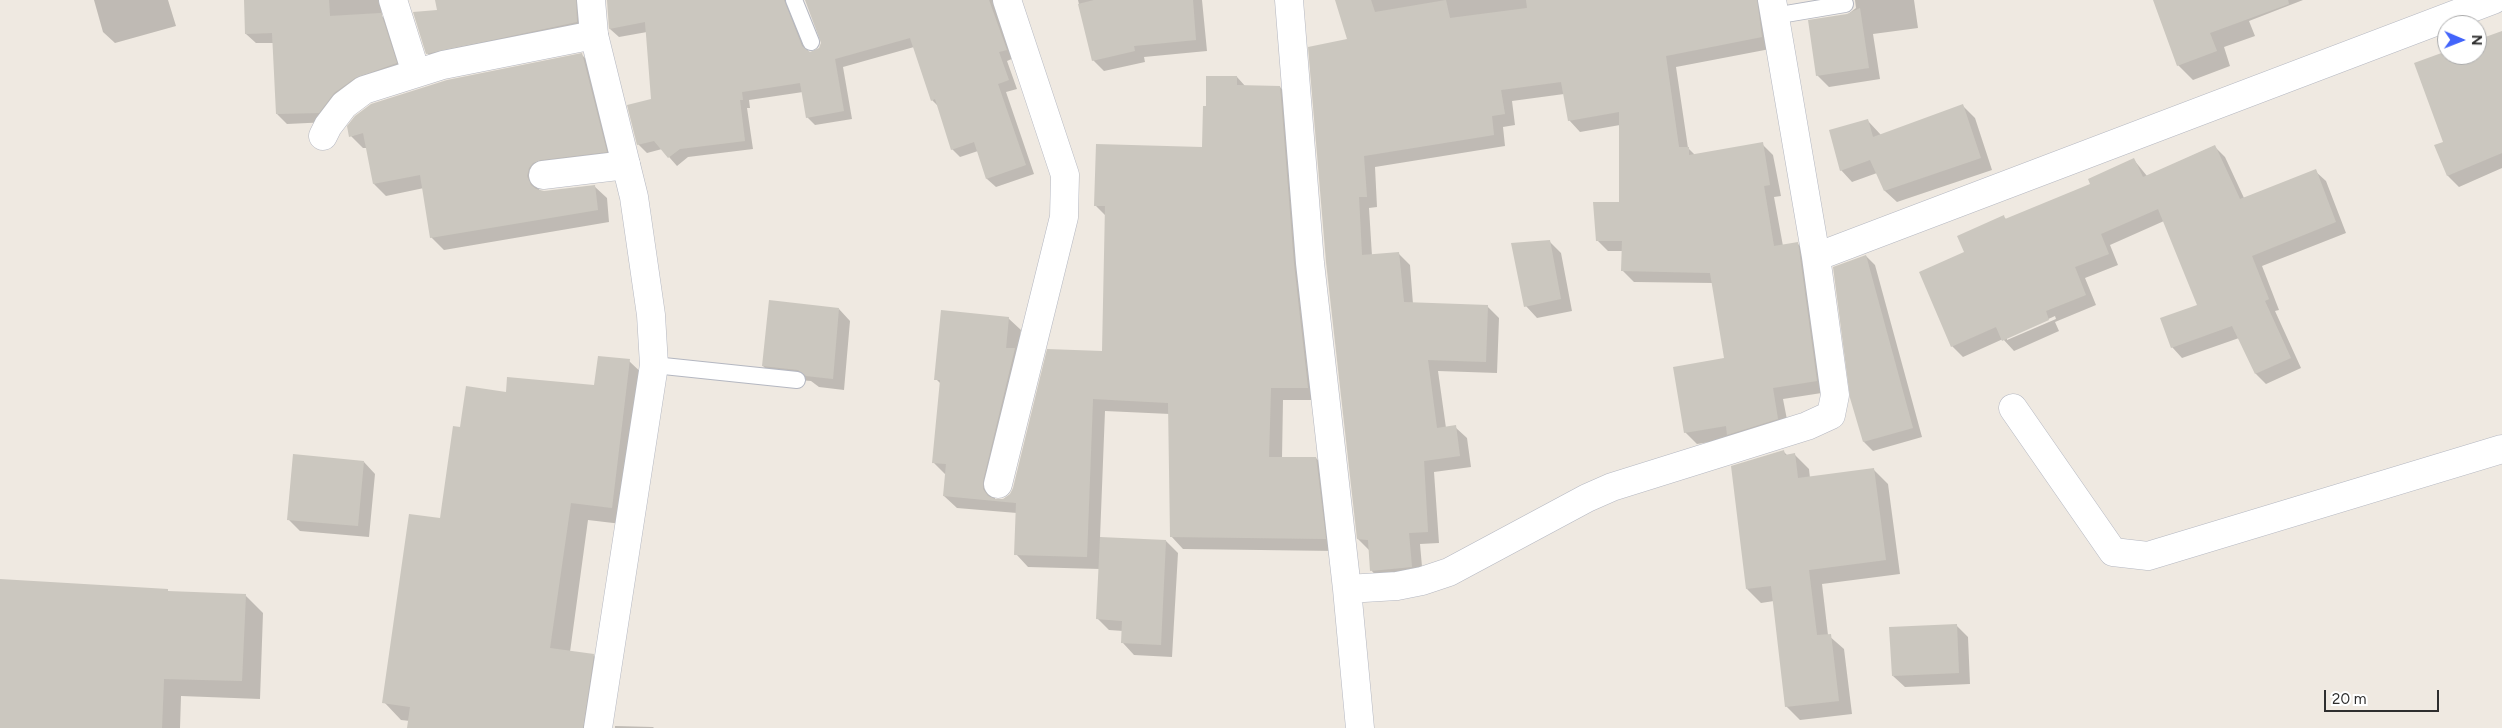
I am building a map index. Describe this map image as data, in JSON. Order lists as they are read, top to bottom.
{
  "scale_bar": "20 m",
  "north": "right"
}
